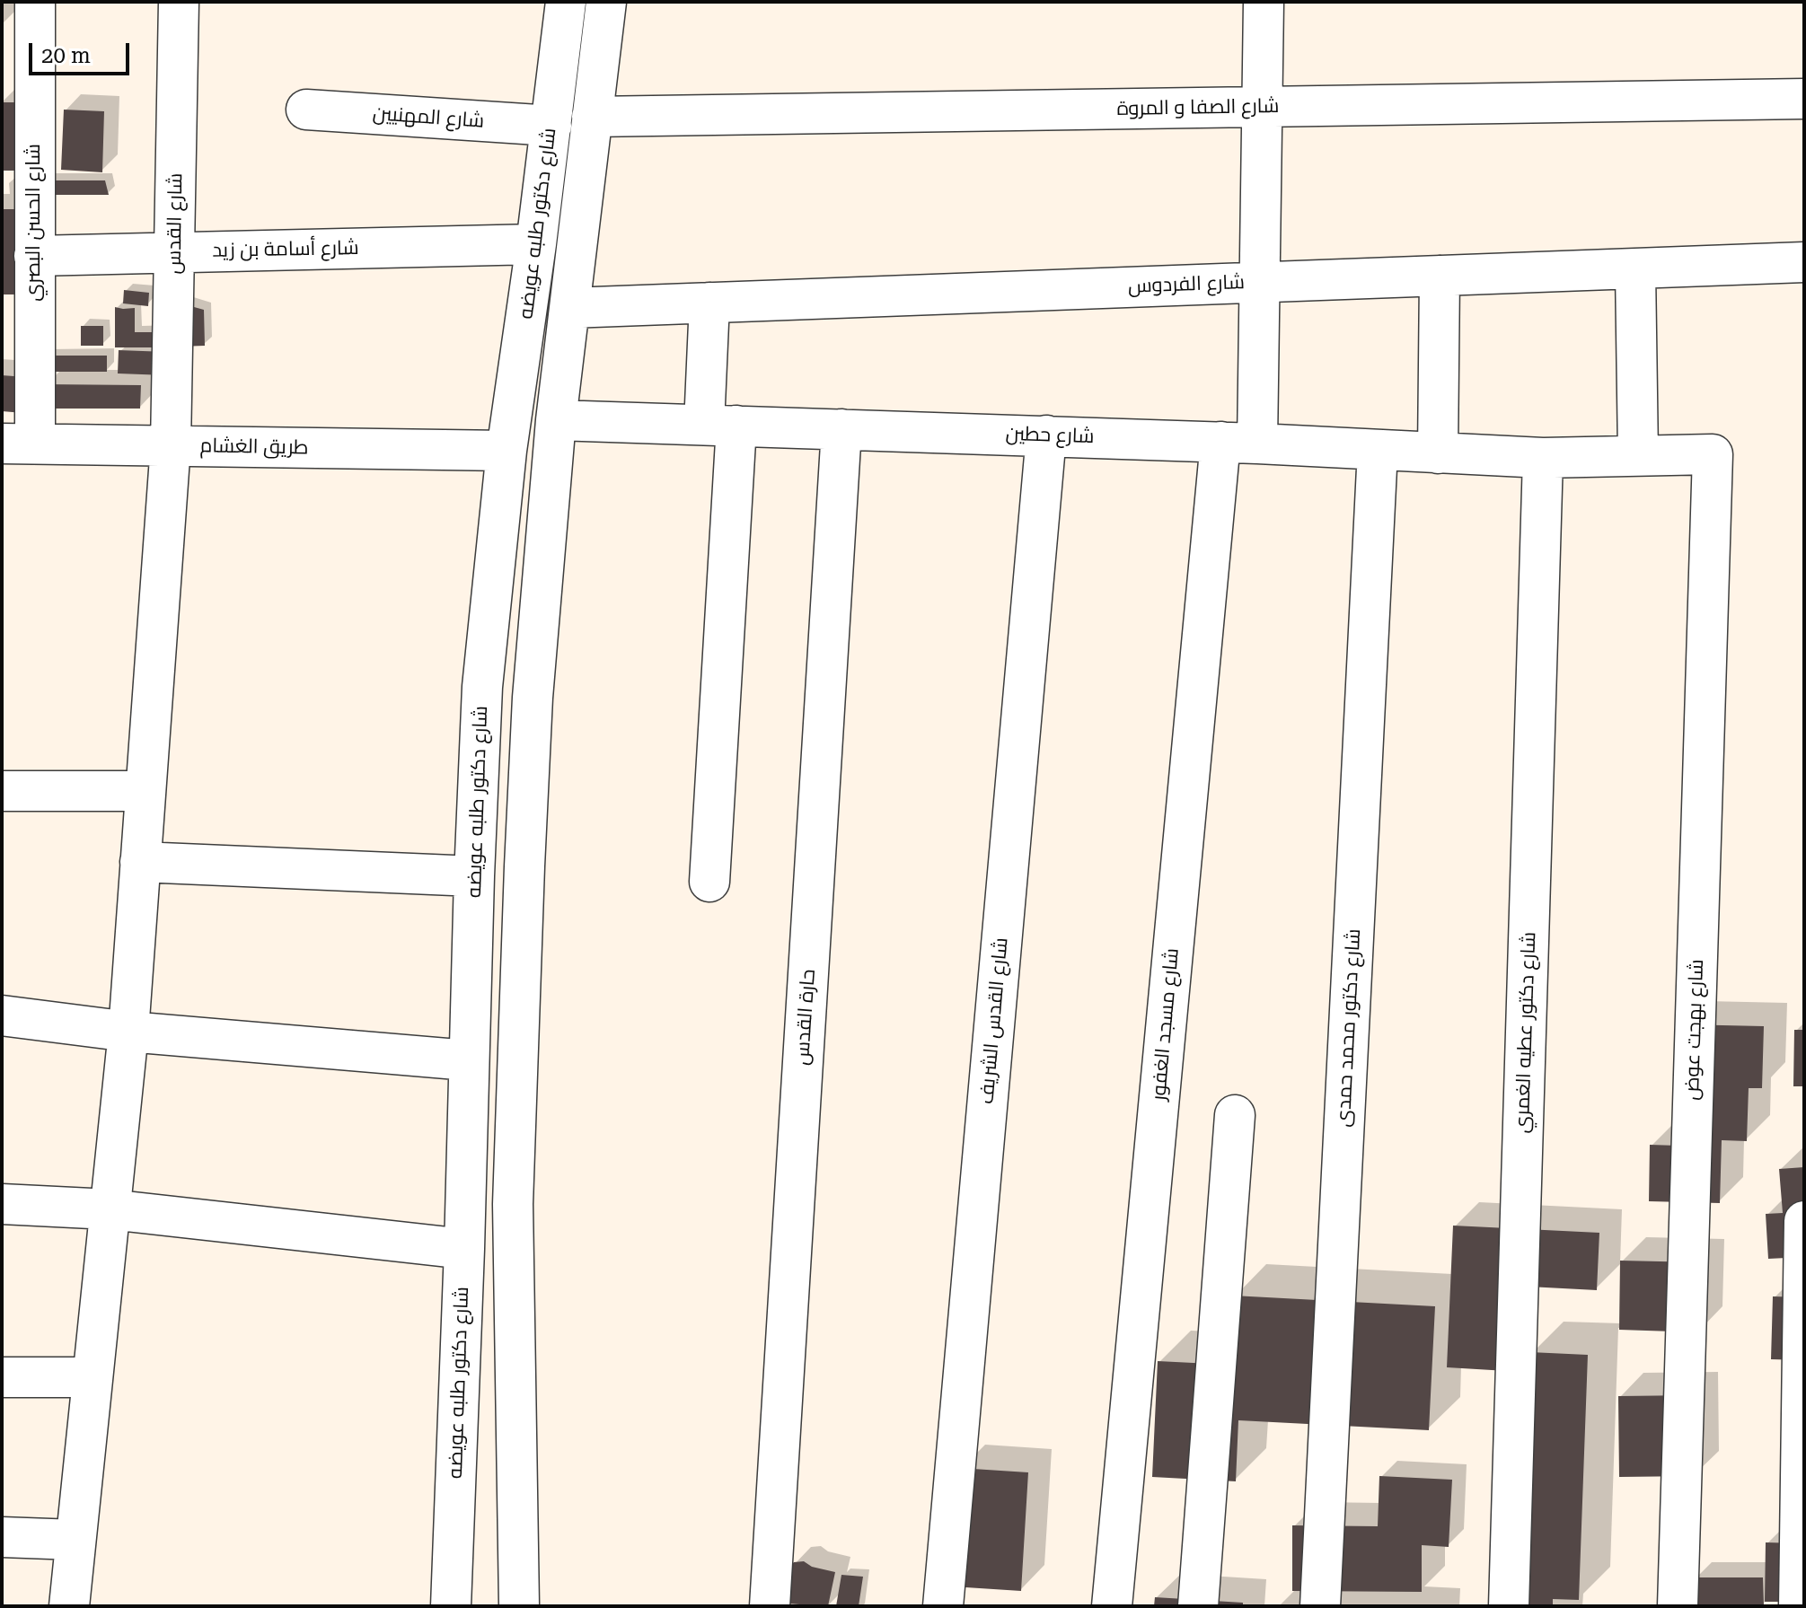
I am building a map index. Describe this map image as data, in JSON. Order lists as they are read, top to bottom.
{
  "streets": {
    "street": [
      "شارع الصفا و المروة",
      "شارع المهنيين",
      "شارع الحسن البصري",
      "شارع القدس",
      "شارع دكتور طلبه عويضه",
      "شارع أسامة بن زيد",
      "شارع الفردوس",
      "شارع حطين",
      "طريق الغشام",
      "حارة القدس",
      "شارع القدس الشريف",
      "شارع مسجد الغفور",
      "شارع دكتور محمد حمدى",
      "شارع بهجت عوض",
      "شارع دكتور عطيه الغمري"
    ]
  },
  "crossings": [
    ["شارع الصفا و المروة", "شارع دكتور طلبه عويضه"],
    ["شارع الصفا و المروة", "شارع مسجد الغفور"],
    ["شارع المهنيين", "شارع دكتور طلبه عويضه"],
    ["شارع الحسن البصري", "شارع أسامة بن زيد"],
    ["شارع الحسن البصري", "طريق الغشام"],
    ["شارع القدس", "شارع أسامة بن زيد"],
    ["شارع القدس", "طريق الغشام"],
    ["شارع دكتور طلبه عويضه", "شارع أسامة بن زيد"],
    ["شارع دكتور طلبه عويضه", "شارع الفردوس"],
    ["شارع دكتور طلبه عويضه", "شارع حطين"],
    ["شارع دكتور طلبه عويضه", "طريق الغشام"],
    ["شارع الفردوس", "شارع مسجد الغفور"],
    ["شارع حطين", "حارة القدس"],
    ["شارع حطين", "شارع القدس الشريف"],
    ["شارع حطين", "شارع مسجد الغفور"],
    ["شارع حطين", "شارع دكتور محمد حمدى"],
    ["شارع حطين", "شارع بهجت عوض"],
    ["شارع حطين", "شارع دكتور عطيه الغمري"]
  ],
  "scale_bar": "20 m"
}
